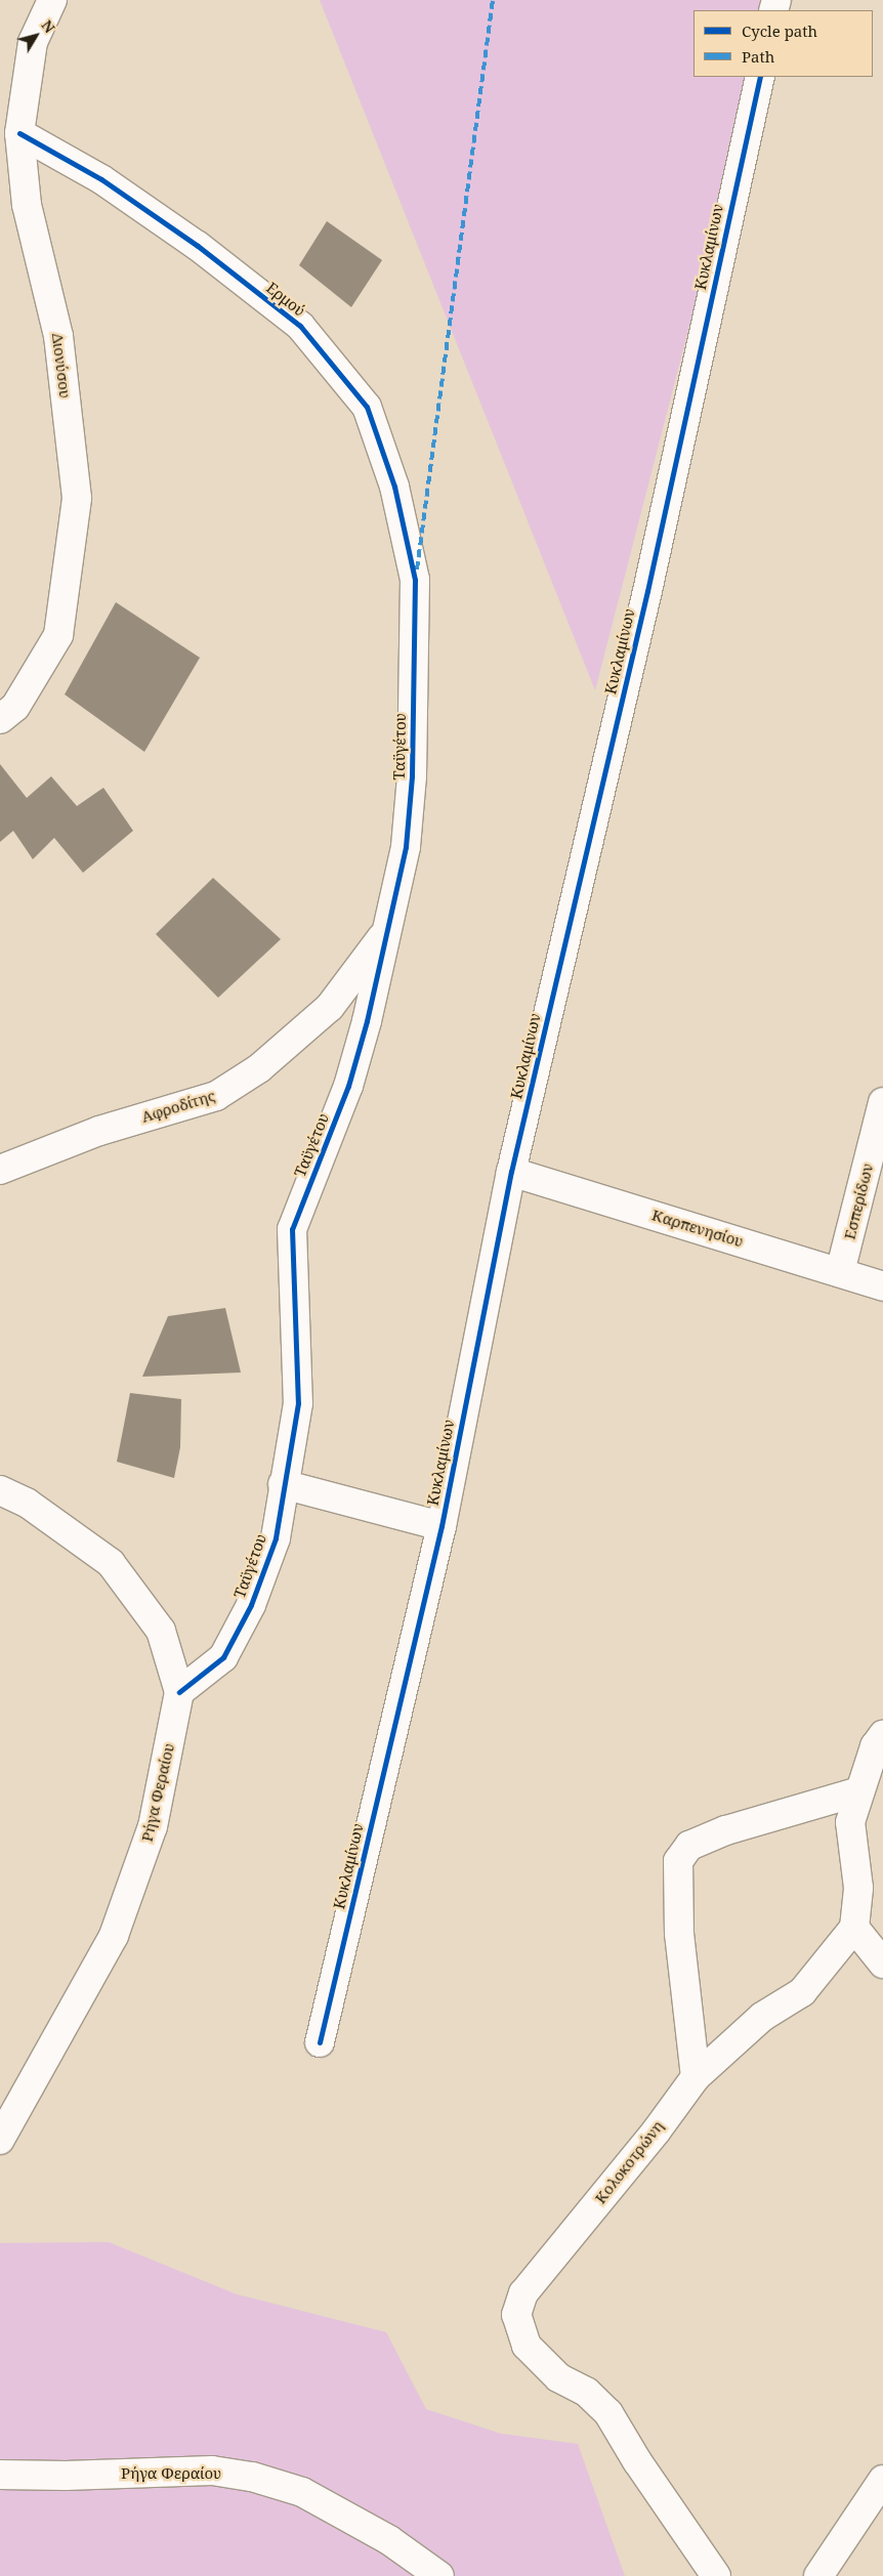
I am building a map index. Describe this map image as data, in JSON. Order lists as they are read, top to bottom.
{
  "streets": {
    "street": [
      "Κυκλαμίνων",
      "Ερμού",
      "Διονύσου",
      "Ταϋγέτου",
      "Αφροδίτης",
      "Εσπερίδων",
      "Καρπενησίου",
      "Ρήγα Φεραίου",
      "Κολοκοτρώνη"
    ]
  },
  "crossings": [
    ["Κυκλαμίνων", "Καρπενησίου"],
    ["Ερμού", "Διονύσου"],
    ["Ερμού", "Ταϋγέτου"],
    ["Ταϋγέτου", "Αφροδίτης"],
    ["Ταϋγέτου", "Ρήγα Φεραίου"],
    ["Εσπερίδων", "Καρπενησίου"]
  ],
  "legend": ["Cycle path", "Path"],
  "north": "top right"
}
